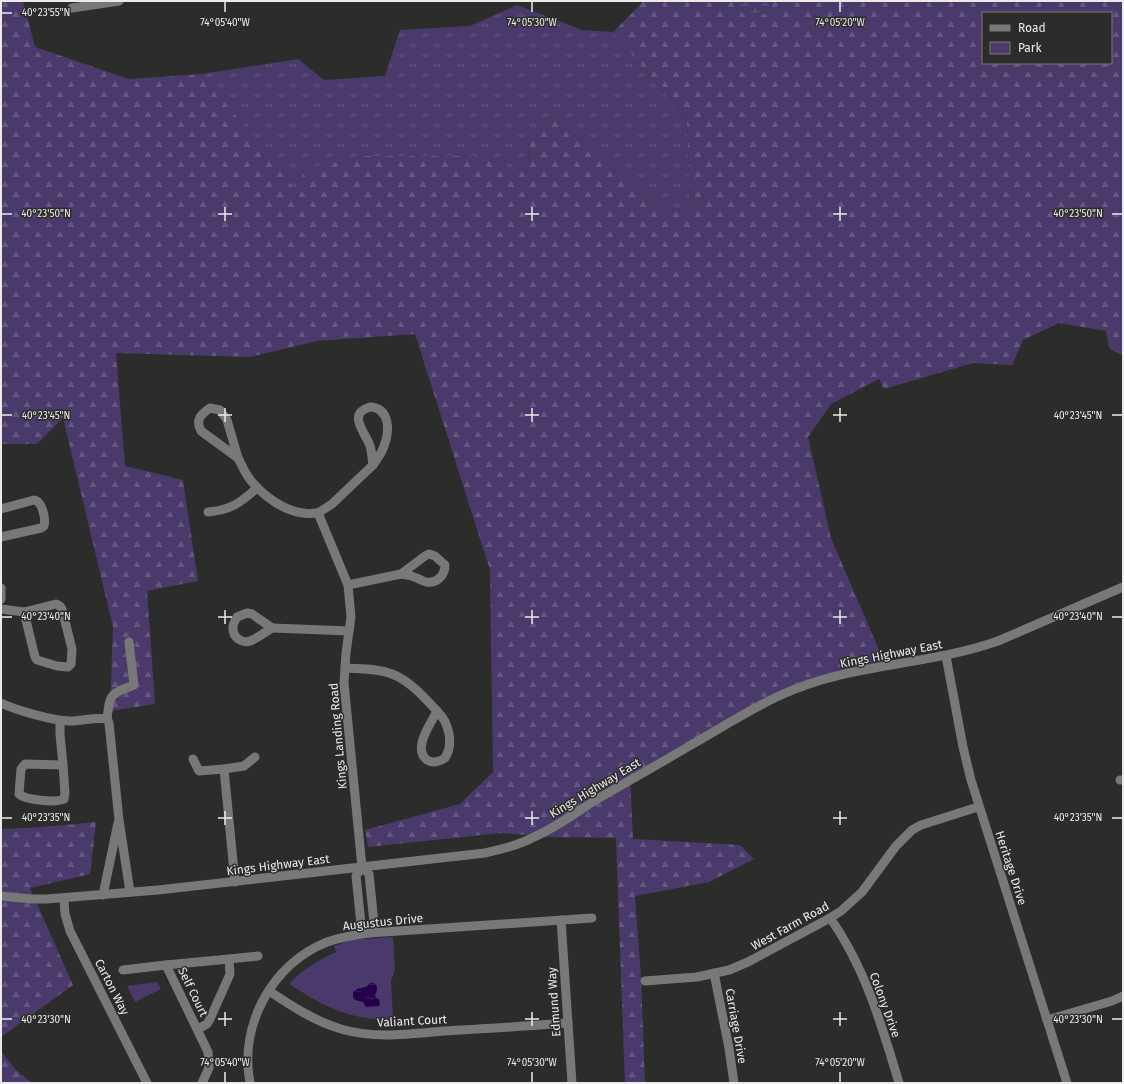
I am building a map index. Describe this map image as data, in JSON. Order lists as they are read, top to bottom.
{
  "streets": {
    "street": [
      "Kings Highway East",
      "Kings Landing Road",
      "Heritage Drive",
      "Augustus Drive",
      "West Farm Road",
      "Carton Way",
      "Self Court",
      "Edmund Way",
      "Colony Drive",
      "Valiant Court",
      "Carriage Drive"
    ]
  },
  "crossings": [
    ["Kings Highway East", "Kings Landing Road"],
    ["Kings Highway East", "Heritage Drive"],
    ["Kings Highway East", "Carton Way"],
    ["Heritage Drive", "West Farm Road"],
    ["Augustus Drive", "Edmund Way"],
    ["Augustus Drive", "Valiant Court"],
    ["West Farm Road", "Colony Drive"],
    ["West Farm Road", "Carriage Drive"],
    ["Edmund Way", "Valiant Court"]
  ],
  "legend": ["Road", "Park"],
  "coordinates": [
    "40°23'55\"N",
    "74°05'40\"W",
    "74°05'30\"W",
    "74°05'20\"W",
    "40°23'50\"N",
    "40°23'45\"N",
    "40°23'40\"N",
    "40°23'35\"N",
    "40°23'30\"N"
  ]
}
